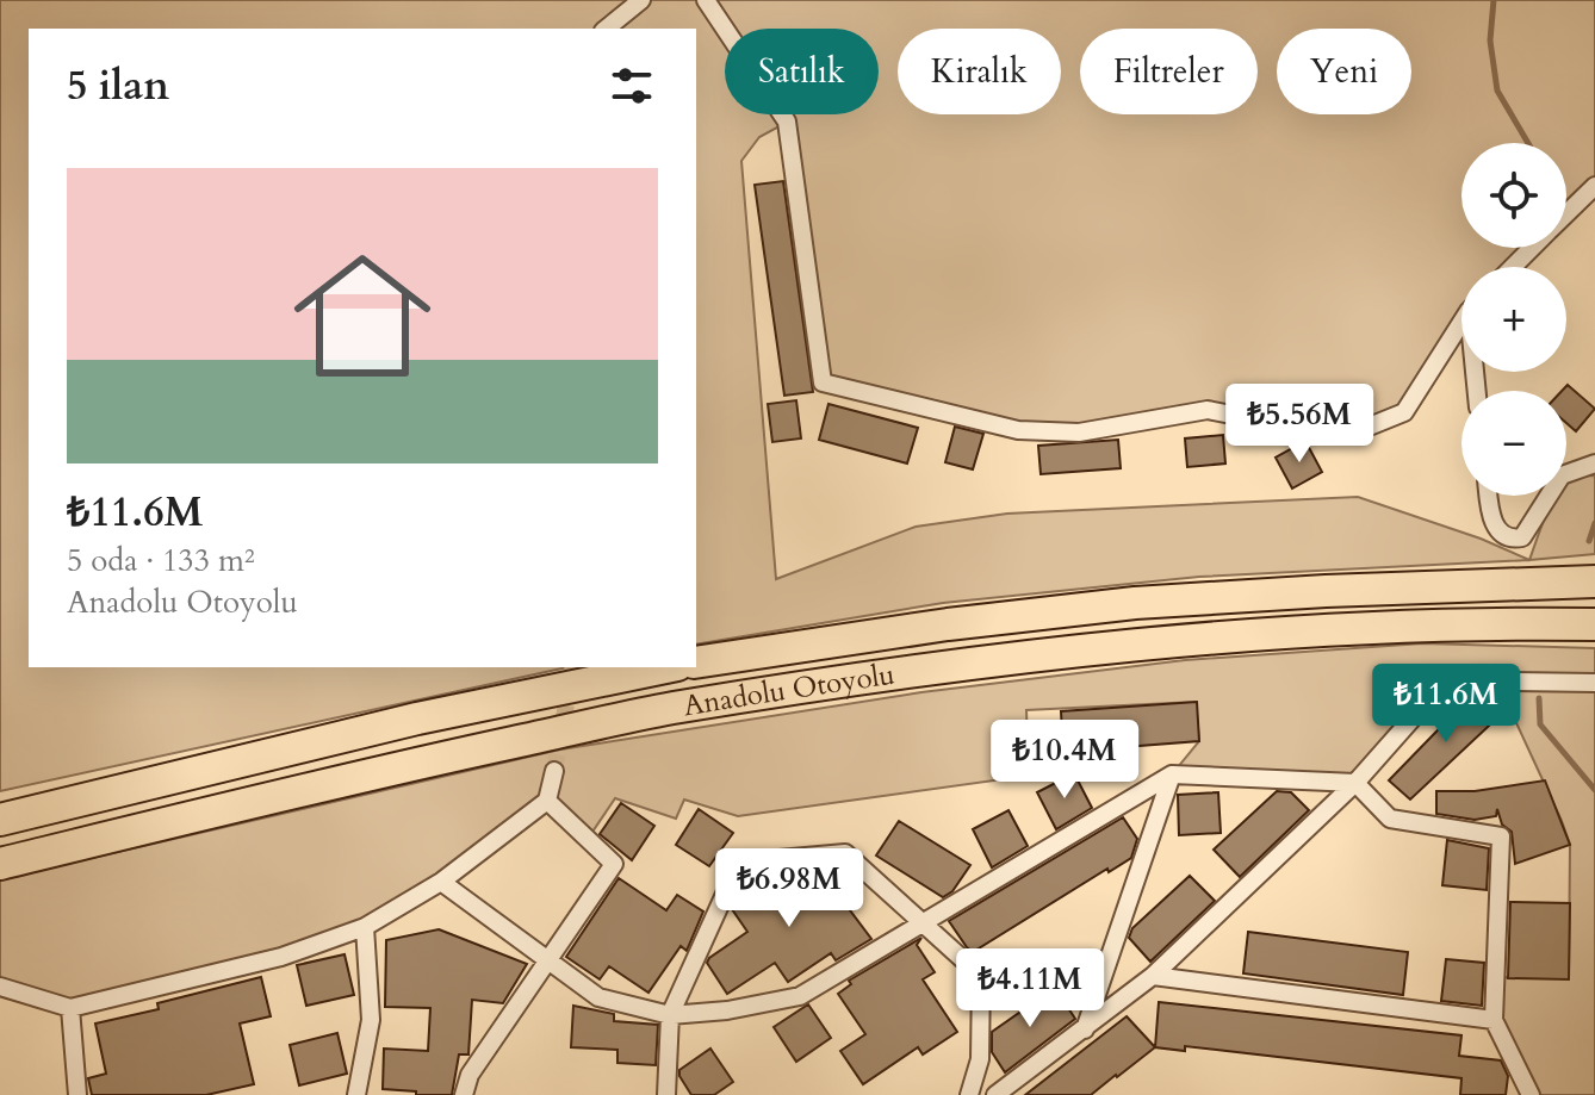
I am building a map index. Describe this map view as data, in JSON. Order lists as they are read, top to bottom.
{
  "streets": {
    "highway": ["Anadolu Otoyolu"]
  },
  "page": {
    "chip": [
      "Satılık",
      "Kiralık",
      "Filtreler",
      "Yeni"
    ],
    "heading": "5 ilan",
    "map_buttons": ["+", "−"],
    "list": [
      {
        "name": "₺11.6M",
        "note": "5 oda · 133 m² · Anadolu Otoyolu"
      }
    ],
    "price": [
      "₺5.56M",
      "₺11.6M",
      "₺10.4M",
      "₺6.98M",
      "₺4.11M"
    ]
  }
}
